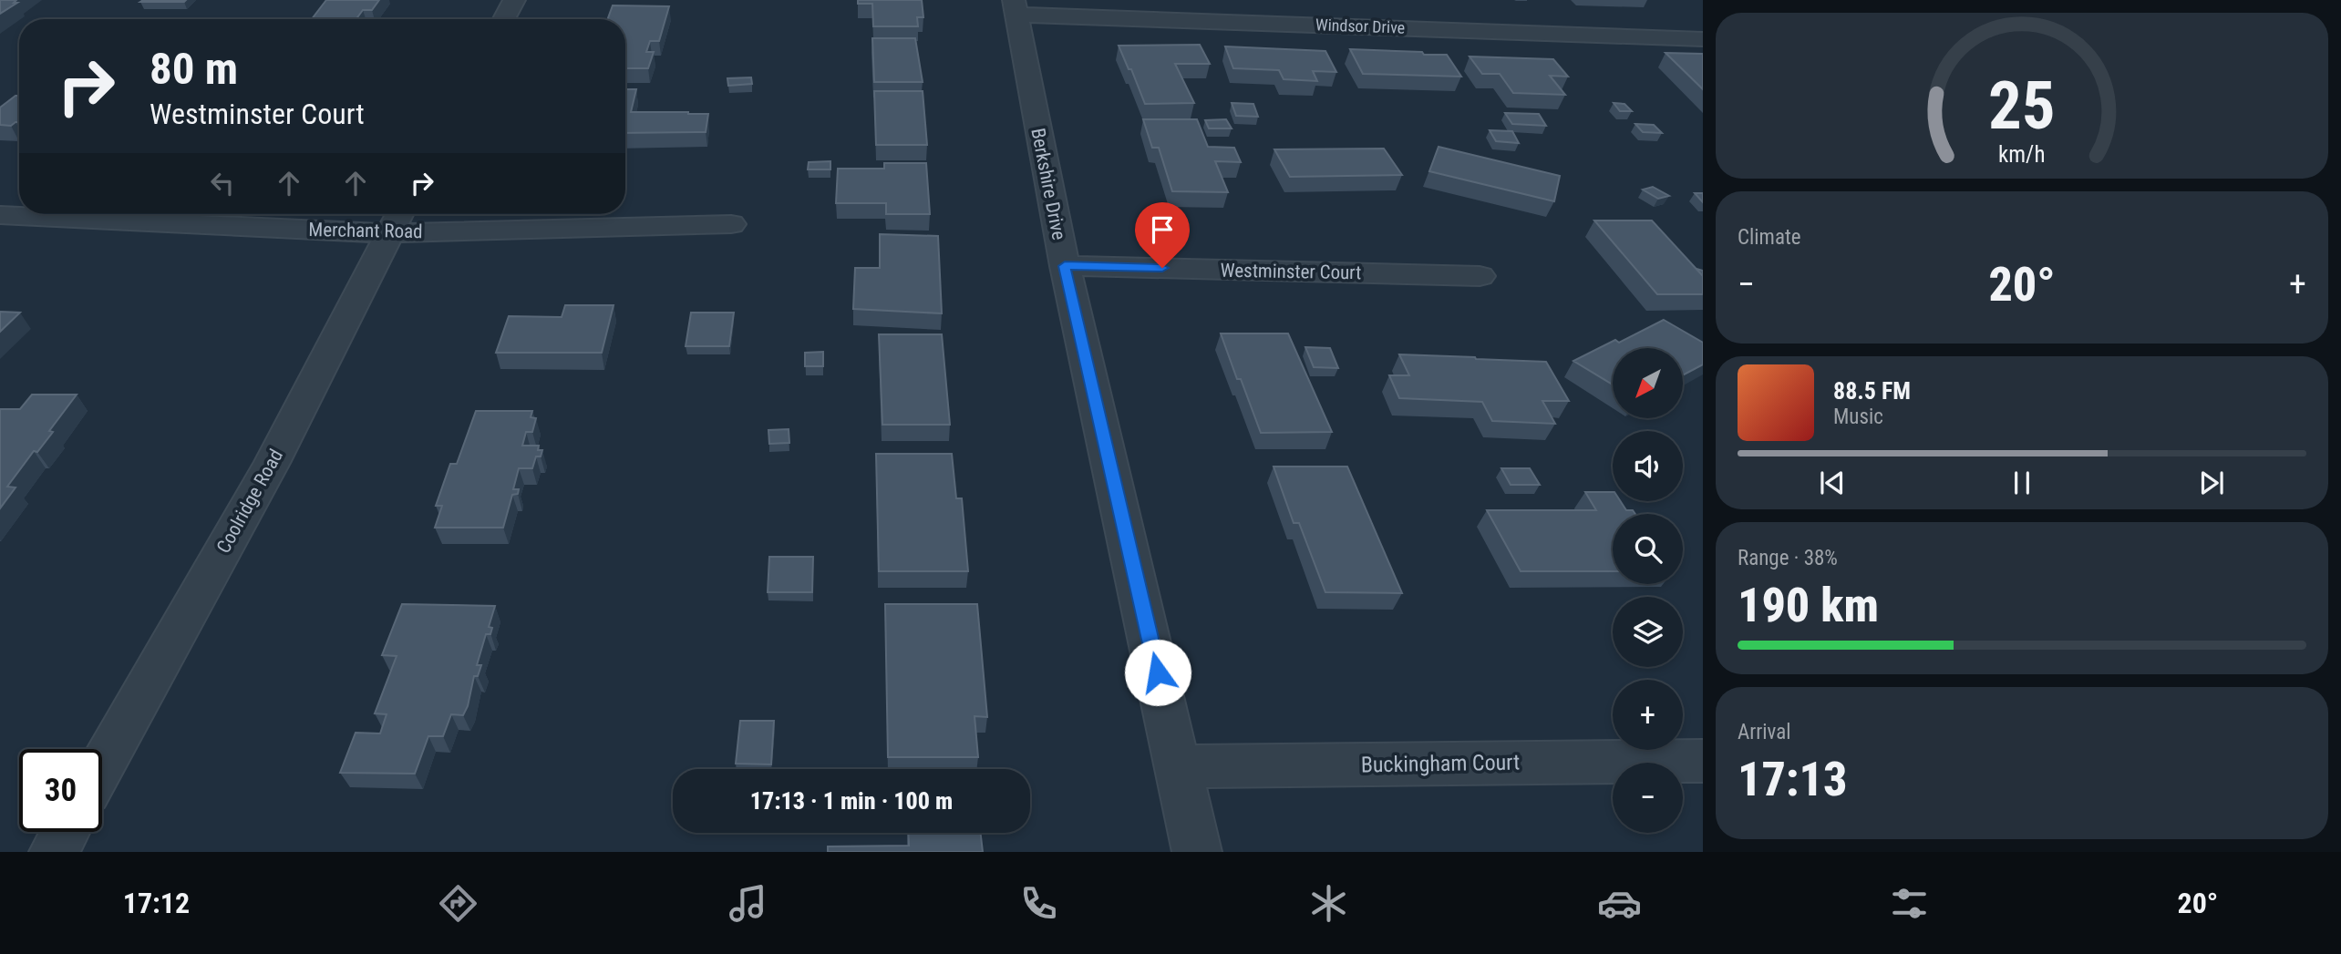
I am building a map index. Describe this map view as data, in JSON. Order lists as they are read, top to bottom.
{
  "streets": {
    "street": [
      "Windsor Drive",
      "Berkshire Drive",
      "Merchant Road",
      "Westminster Court",
      "Coolridge Road",
      "Buckingham Court"
    ]
  },
  "crossings": [
    ["Windsor Drive", "Berkshire Drive"],
    ["Berkshire Drive", "Westminster Court"],
    ["Berkshire Drive", "Buckingham Court"],
    ["Merchant Road", "Coolridge Road"]
  ],
  "north": "bottom left",
  "page": {
    "turn": ["80 m", "Westminster Court"],
    "tile": [
      "Climate",
      ["Range · 38%", "190 km"],
      ["Arrival", "17:13"]
    ],
    "heat": ["−", "20°", "+"],
    "map_buttons": ["+", "−"],
    "song": ["88.5 FM", "Music"],
    "limit": "30",
    "trip": "17:13 · 1 min · 100 m",
    "tabs": ["17:12", "20°"],
    "gauge": ["25", "km/h"]
  }
}
